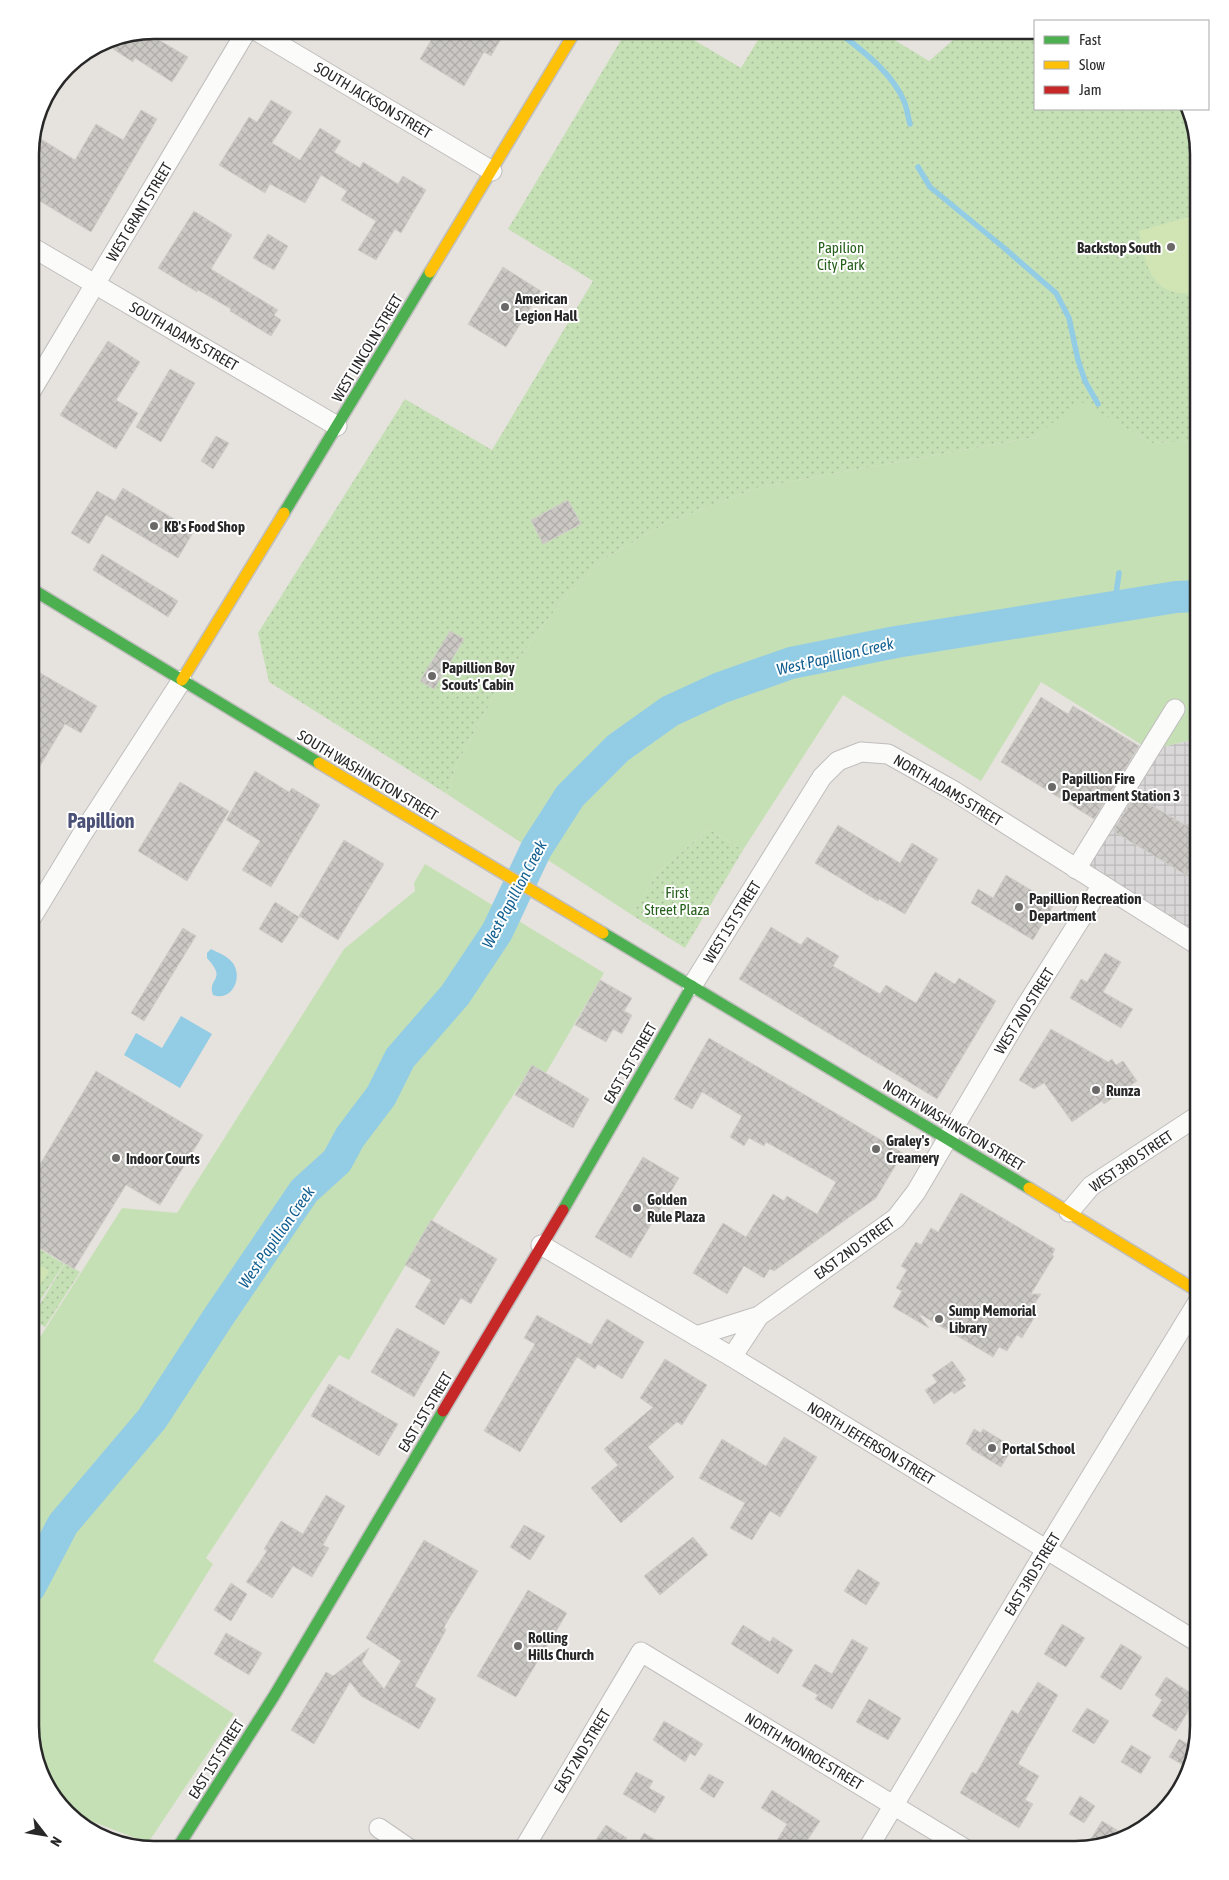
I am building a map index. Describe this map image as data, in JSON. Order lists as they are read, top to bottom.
{
  "streets": {
    "main road": [
      "WEST LINCOLN STREET",
      "SOUTH WASHINGTON STREET",
      "EAST 1ST STREET",
      "NORTH WASHINGTON STREET"
    ],
    "street": [
      "SOUTH JACKSON STREET",
      "WEST GRANT STREET",
      "SOUTH ADAMS STREET",
      "NORTH ADAMS STREET",
      "WEST 1ST STREET",
      "WEST 2ND STREET",
      "WEST 3RD STREET",
      "EAST 2ND STREET",
      "NORTH JEFFERSON STREET",
      "EAST 3RD STREET",
      "NORTH MONROE STREET"
    ]
  },
  "crossings": [
    ["SOUTH JACKSON STREET", "WEST LINCOLN STREET"],
    ["WEST GRANT STREET", "SOUTH ADAMS STREET"],
    ["SOUTH ADAMS STREET", "WEST LINCOLN STREET"],
    ["WEST LINCOLN STREET", "SOUTH WASHINGTON STREET"],
    ["SOUTH WASHINGTON STREET", "WEST 1ST STREET"],
    ["SOUTH WASHINGTON STREET", "EAST 1ST STREET"],
    ["SOUTH WASHINGTON STREET", "NORTH WASHINGTON STREET"],
    ["NORTH ADAMS STREET", "WEST 1ST STREET"],
    ["NORTH ADAMS STREET", "WEST 2ND STREET"],
    ["WEST 1ST STREET", "EAST 1ST STREET"],
    ["WEST 1ST STREET", "NORTH WASHINGTON STREET"],
    ["WEST 2ND STREET", "NORTH WASHINGTON STREET"],
    ["WEST 2ND STREET", "EAST 2ND STREET"],
    ["EAST 1ST STREET", "NORTH WASHINGTON STREET"],
    ["EAST 1ST STREET", "NORTH JEFFERSON STREET"],
    ["NORTH WASHINGTON STREET", "WEST 3RD STREET"],
    ["NORTH WASHINGTON STREET", "EAST 2ND STREET"],
    ["EAST 2ND STREET", "NORTH MONROE STREET"],
    ["NORTH JEFFERSON STREET", "EAST 3RD STREET"],
    ["EAST 3RD STREET", "NORTH MONROE STREET"]
  ],
  "districts": ["Papillion"],
  "water": ["West Papillion Creek"],
  "parks": ["Papilion City Park", "First Street Plaza"],
  "places": [
    "Backstop South",
    "American Legion Hall",
    "KB's Food Shop",
    "Papillion Boy Scouts' Cabin",
    "Papillion Fire Department Station 3",
    "Papillion Recreation Department",
    "Runza",
    "Graley's Creamery",
    "Indoor Courts",
    "Golden Rule Plaza",
    "Sump Memorial Library",
    "Portal School",
    "Rolling Hills Church"
  ],
  "legend": ["Fast", "Slow", "Jam"],
  "north": "bottom right"
}
